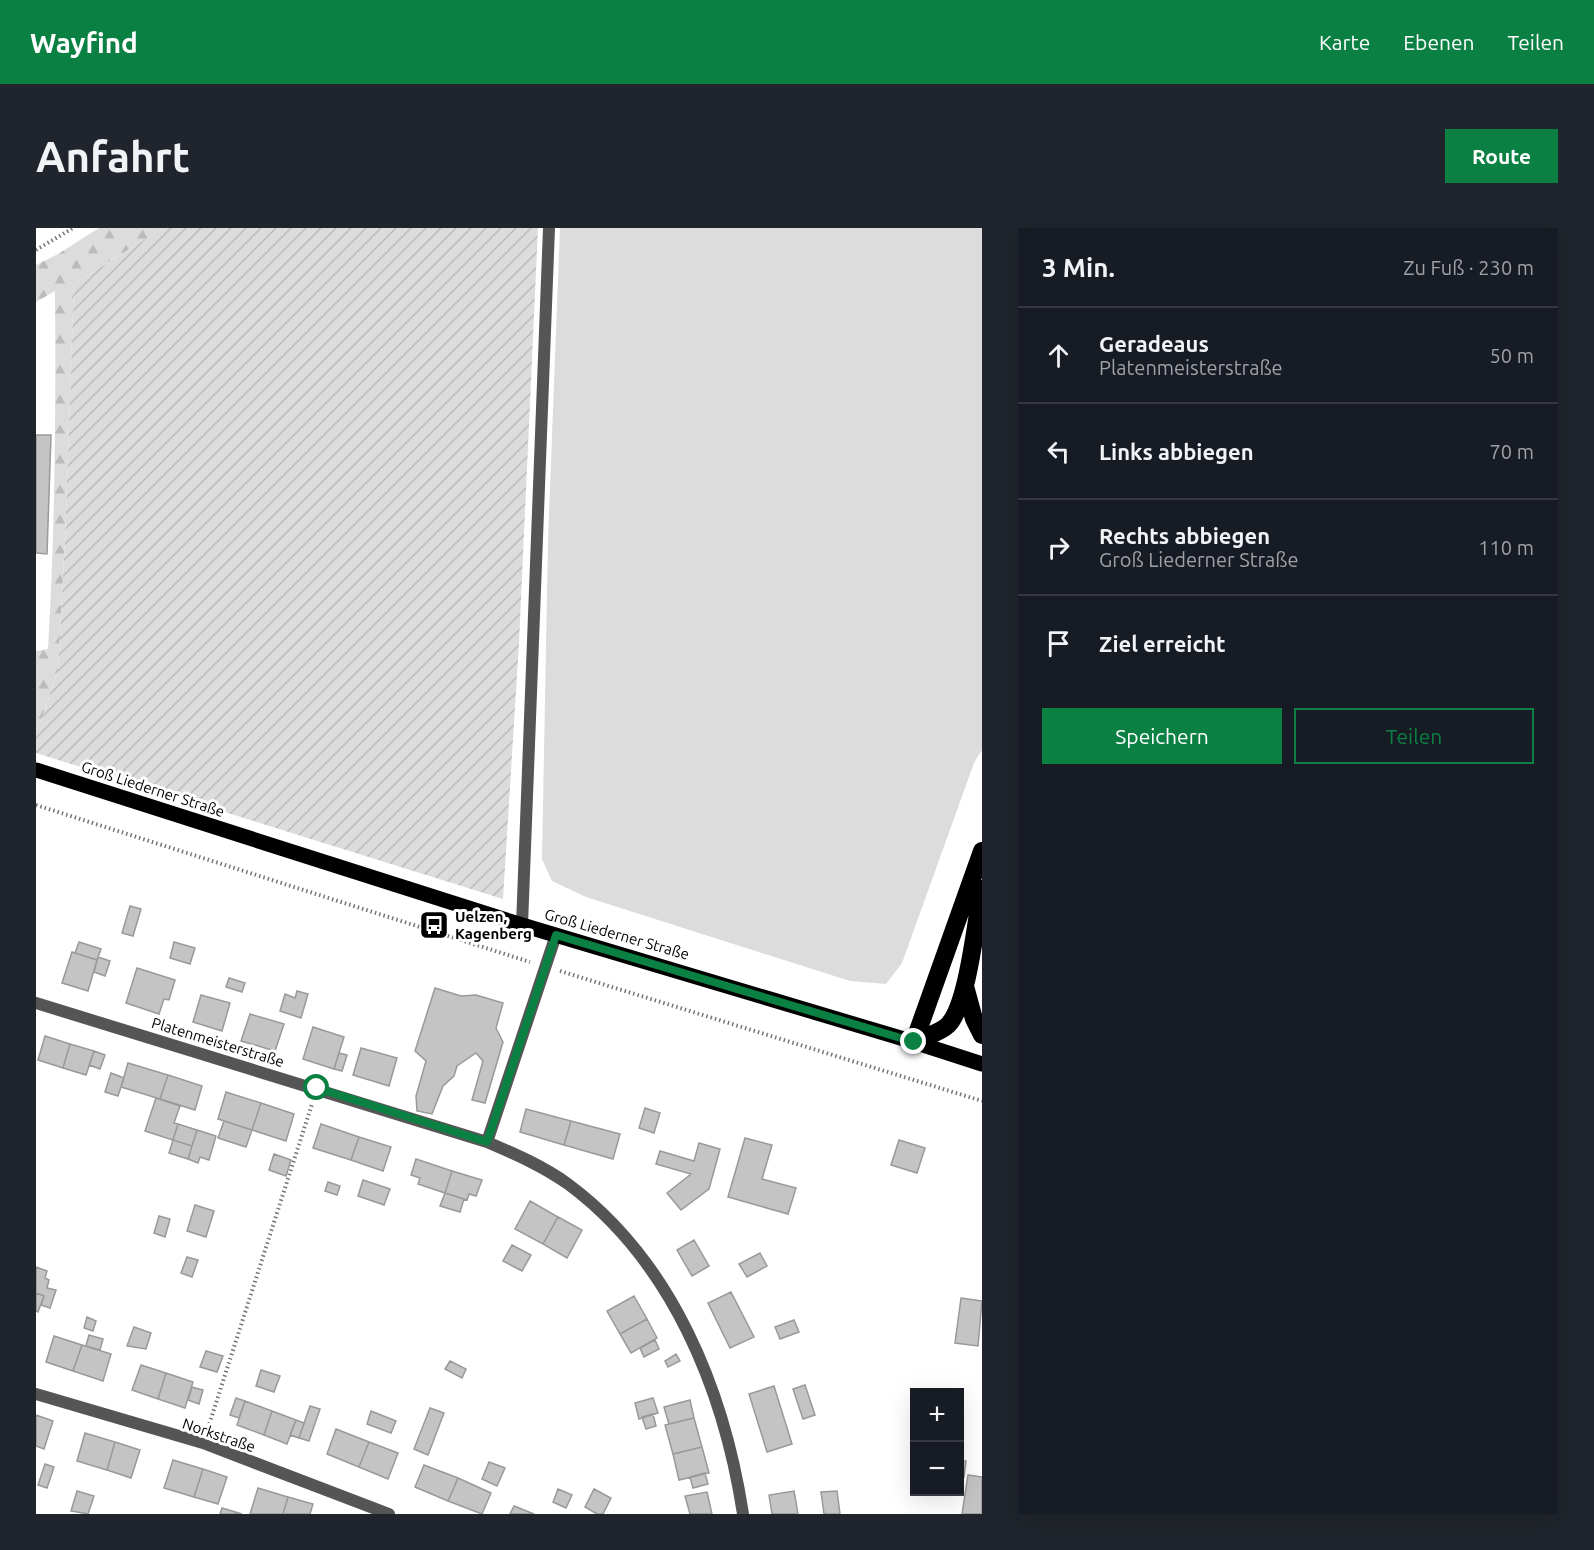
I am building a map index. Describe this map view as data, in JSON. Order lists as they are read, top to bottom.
{
  "streets": {
    "main road": ["Groß Liederner Straße"],
    "street": ["Platenmeisterstraße", "Norkstraße"]
  },
  "places": {
    "bus stop": ["Uelzen, Kagenberg"]
  },
  "page": {
    "header": "Wayfind",
    "nav": ["Karte", "Ebenen", "Teilen"],
    "buttons": [
      "Route",
      ["Speichern", "Teilen"]
    ],
    "title": "Anfahrt",
    "heading": ["3 Min.", "Zu Fuß · 230 m"],
    "list": [
      ["Geradeaus", "Platenmeisterstraße", "50 m"],
      ["Links abbiegen", "70 m"],
      ["Rechts abbiegen", "Groß Liederner Straße", "110 m"],
      "Ziel erreicht"
    ],
    "map_buttons": ["+", "−"]
  }
}
